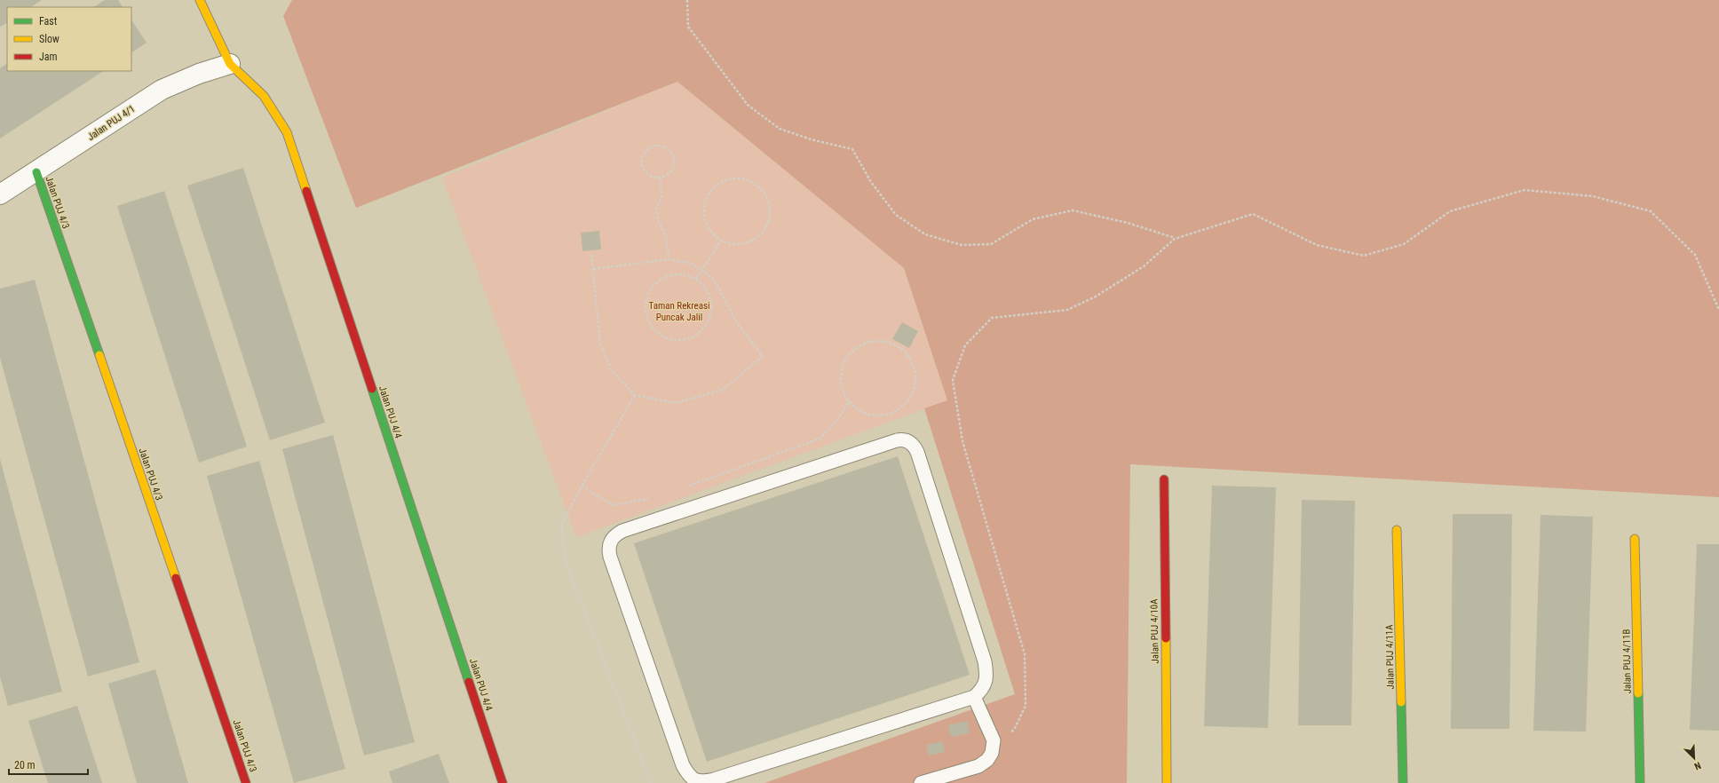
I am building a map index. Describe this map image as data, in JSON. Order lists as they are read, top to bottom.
{
  "streets": {
    "street": [
      "Jalan PUJ 4/1",
      "Jalan PUJ 4/3",
      "Jalan PUJ 4/4",
      "Jalan PUJ 4/10A",
      "Jalan PUJ 4/11A",
      "Jalan PUJ 4/11B"
    ]
  },
  "crossings": [
    ["Jalan PUJ 4/1", "Jalan PUJ 4/3"],
    ["Jalan PUJ 4/1", "Jalan PUJ 4/4"]
  ],
  "parks": ["Taman Rekreasi Puncak Jalil"],
  "legend": ["Fast", "Slow", "Jam"],
  "scale_bar": "20 m",
  "north": "bottom right"
}
